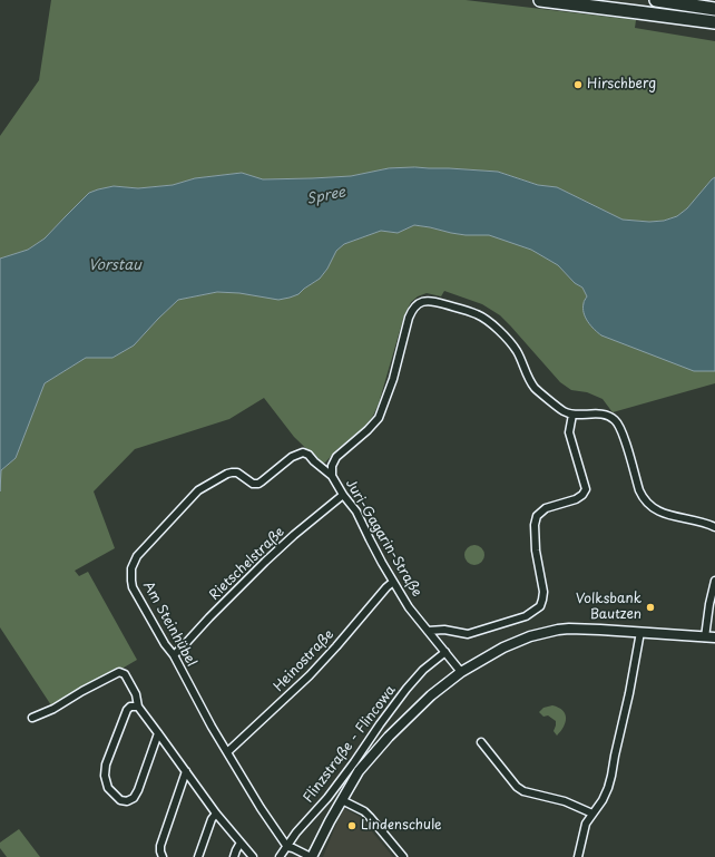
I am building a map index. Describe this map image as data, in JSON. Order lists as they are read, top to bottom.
{
  "streets": {
    "street": [
      "Juri-Gagarin-Straße",
      "Rietschelstraße",
      "Am Steinhübel",
      "Heinostraße",
      "Flinzstraße - Flincowa"
    ]
  },
  "crossings": [
    ["Juri-Gagarin-Straße", "Rietschelstraße"],
    ["Juri-Gagarin-Straße", "Am Steinhübel"],
    ["Juri-Gagarin-Straße", "Heinostraße"],
    ["Juri-Gagarin-Straße", "Flinzstraße - Flincowa"],
    ["Rietschelstraße", "Am Steinhübel"],
    ["Am Steinhübel", "Heinostraße"],
    ["Am Steinhübel", "Flinzstraße - Flincowa"]
  ],
  "water": ["Spree", "Vorstau"],
  "places": ["Hirschberg", "Volksbank Bautzen", "Lindenschule"]
}
